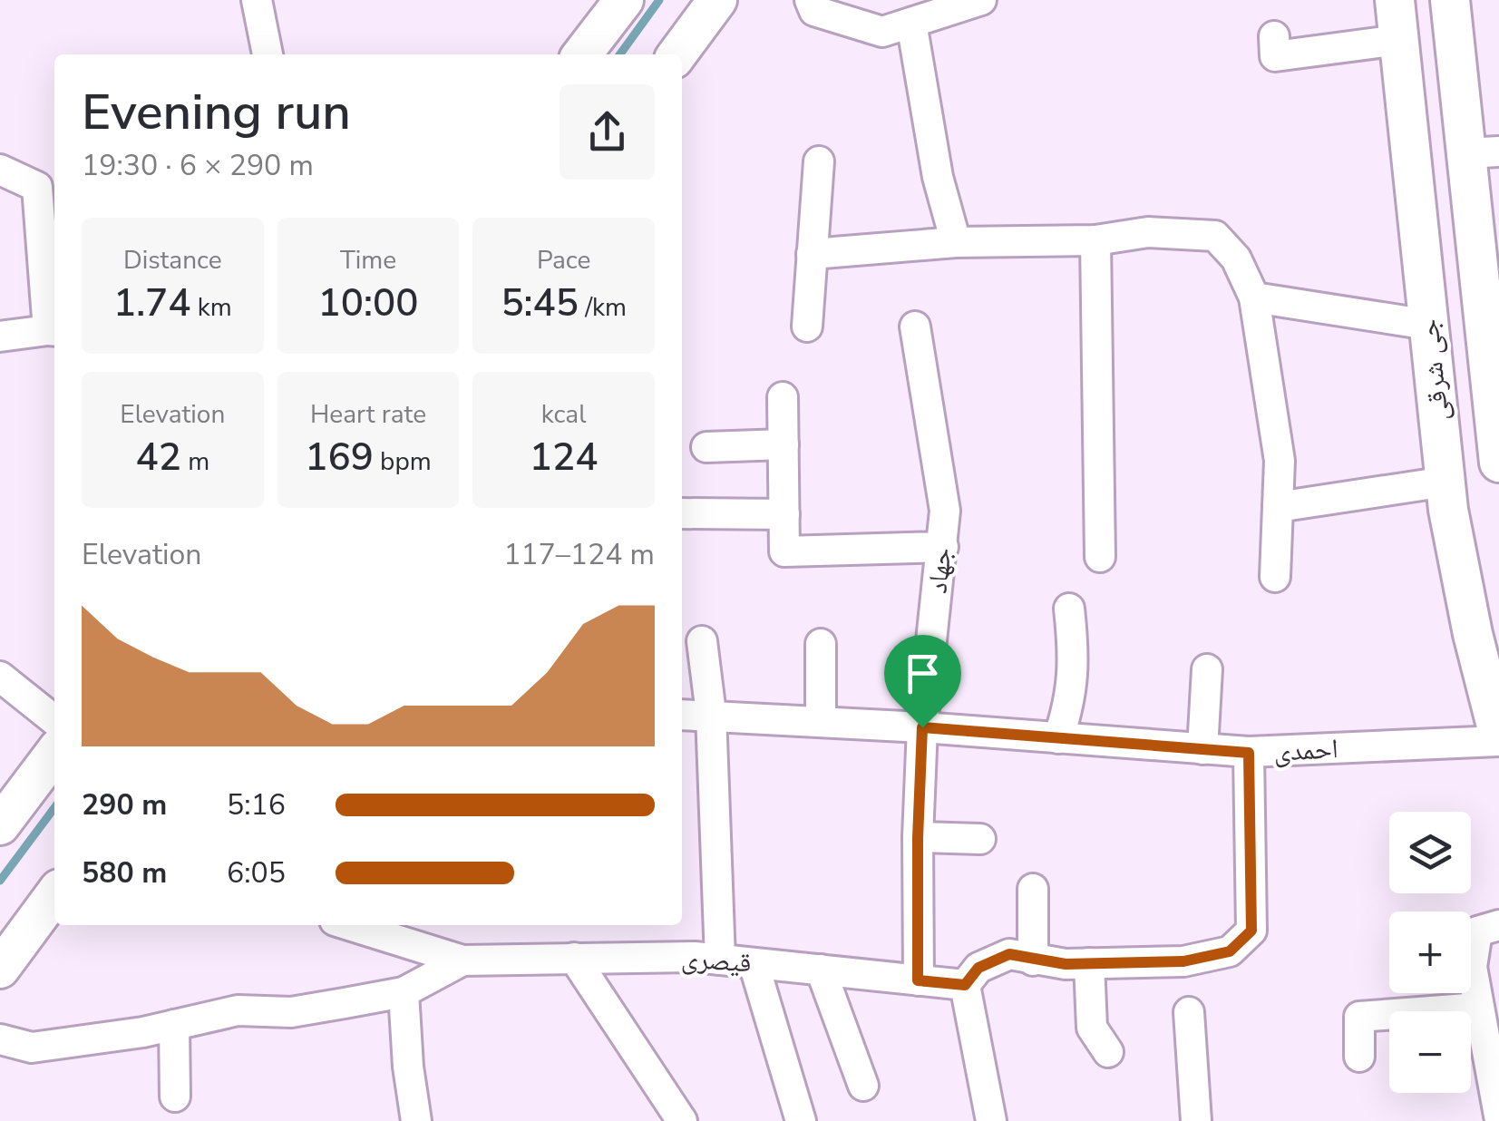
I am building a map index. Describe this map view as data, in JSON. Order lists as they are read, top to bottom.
{
  "streets": {
    "main road": ["جی شرقی"],
    "street": ["جهاد", "احمدی", "قیصری"]
  },
  "crossings": [
    ["جی شرقی", "احمدی"],
    ["جهاد", "احمدی"],
    ["جهاد", "قیصری"]
  ],
  "page": {
    "heading": ["Evening run", "19:30 · 6 × 290 m"],
    "stats": [
      ["Distance", "1.74 km"],
      ["Time", "10:00"],
      ["Pace", "5:45 /km"],
      ["Elevation", "42 m"],
      ["Heart rate", "169 bpm"],
      ["kcal", "124"]
    ],
    "chart": ["Elevation", "117–124 m"],
    "list": [
      {
        "name": "290 m",
        "note": "5:16"
      },
      {
        "name": "580 m",
        "note": "6:05"
      }
    ],
    "map_buttons": ["+", "−"]
  }
}
